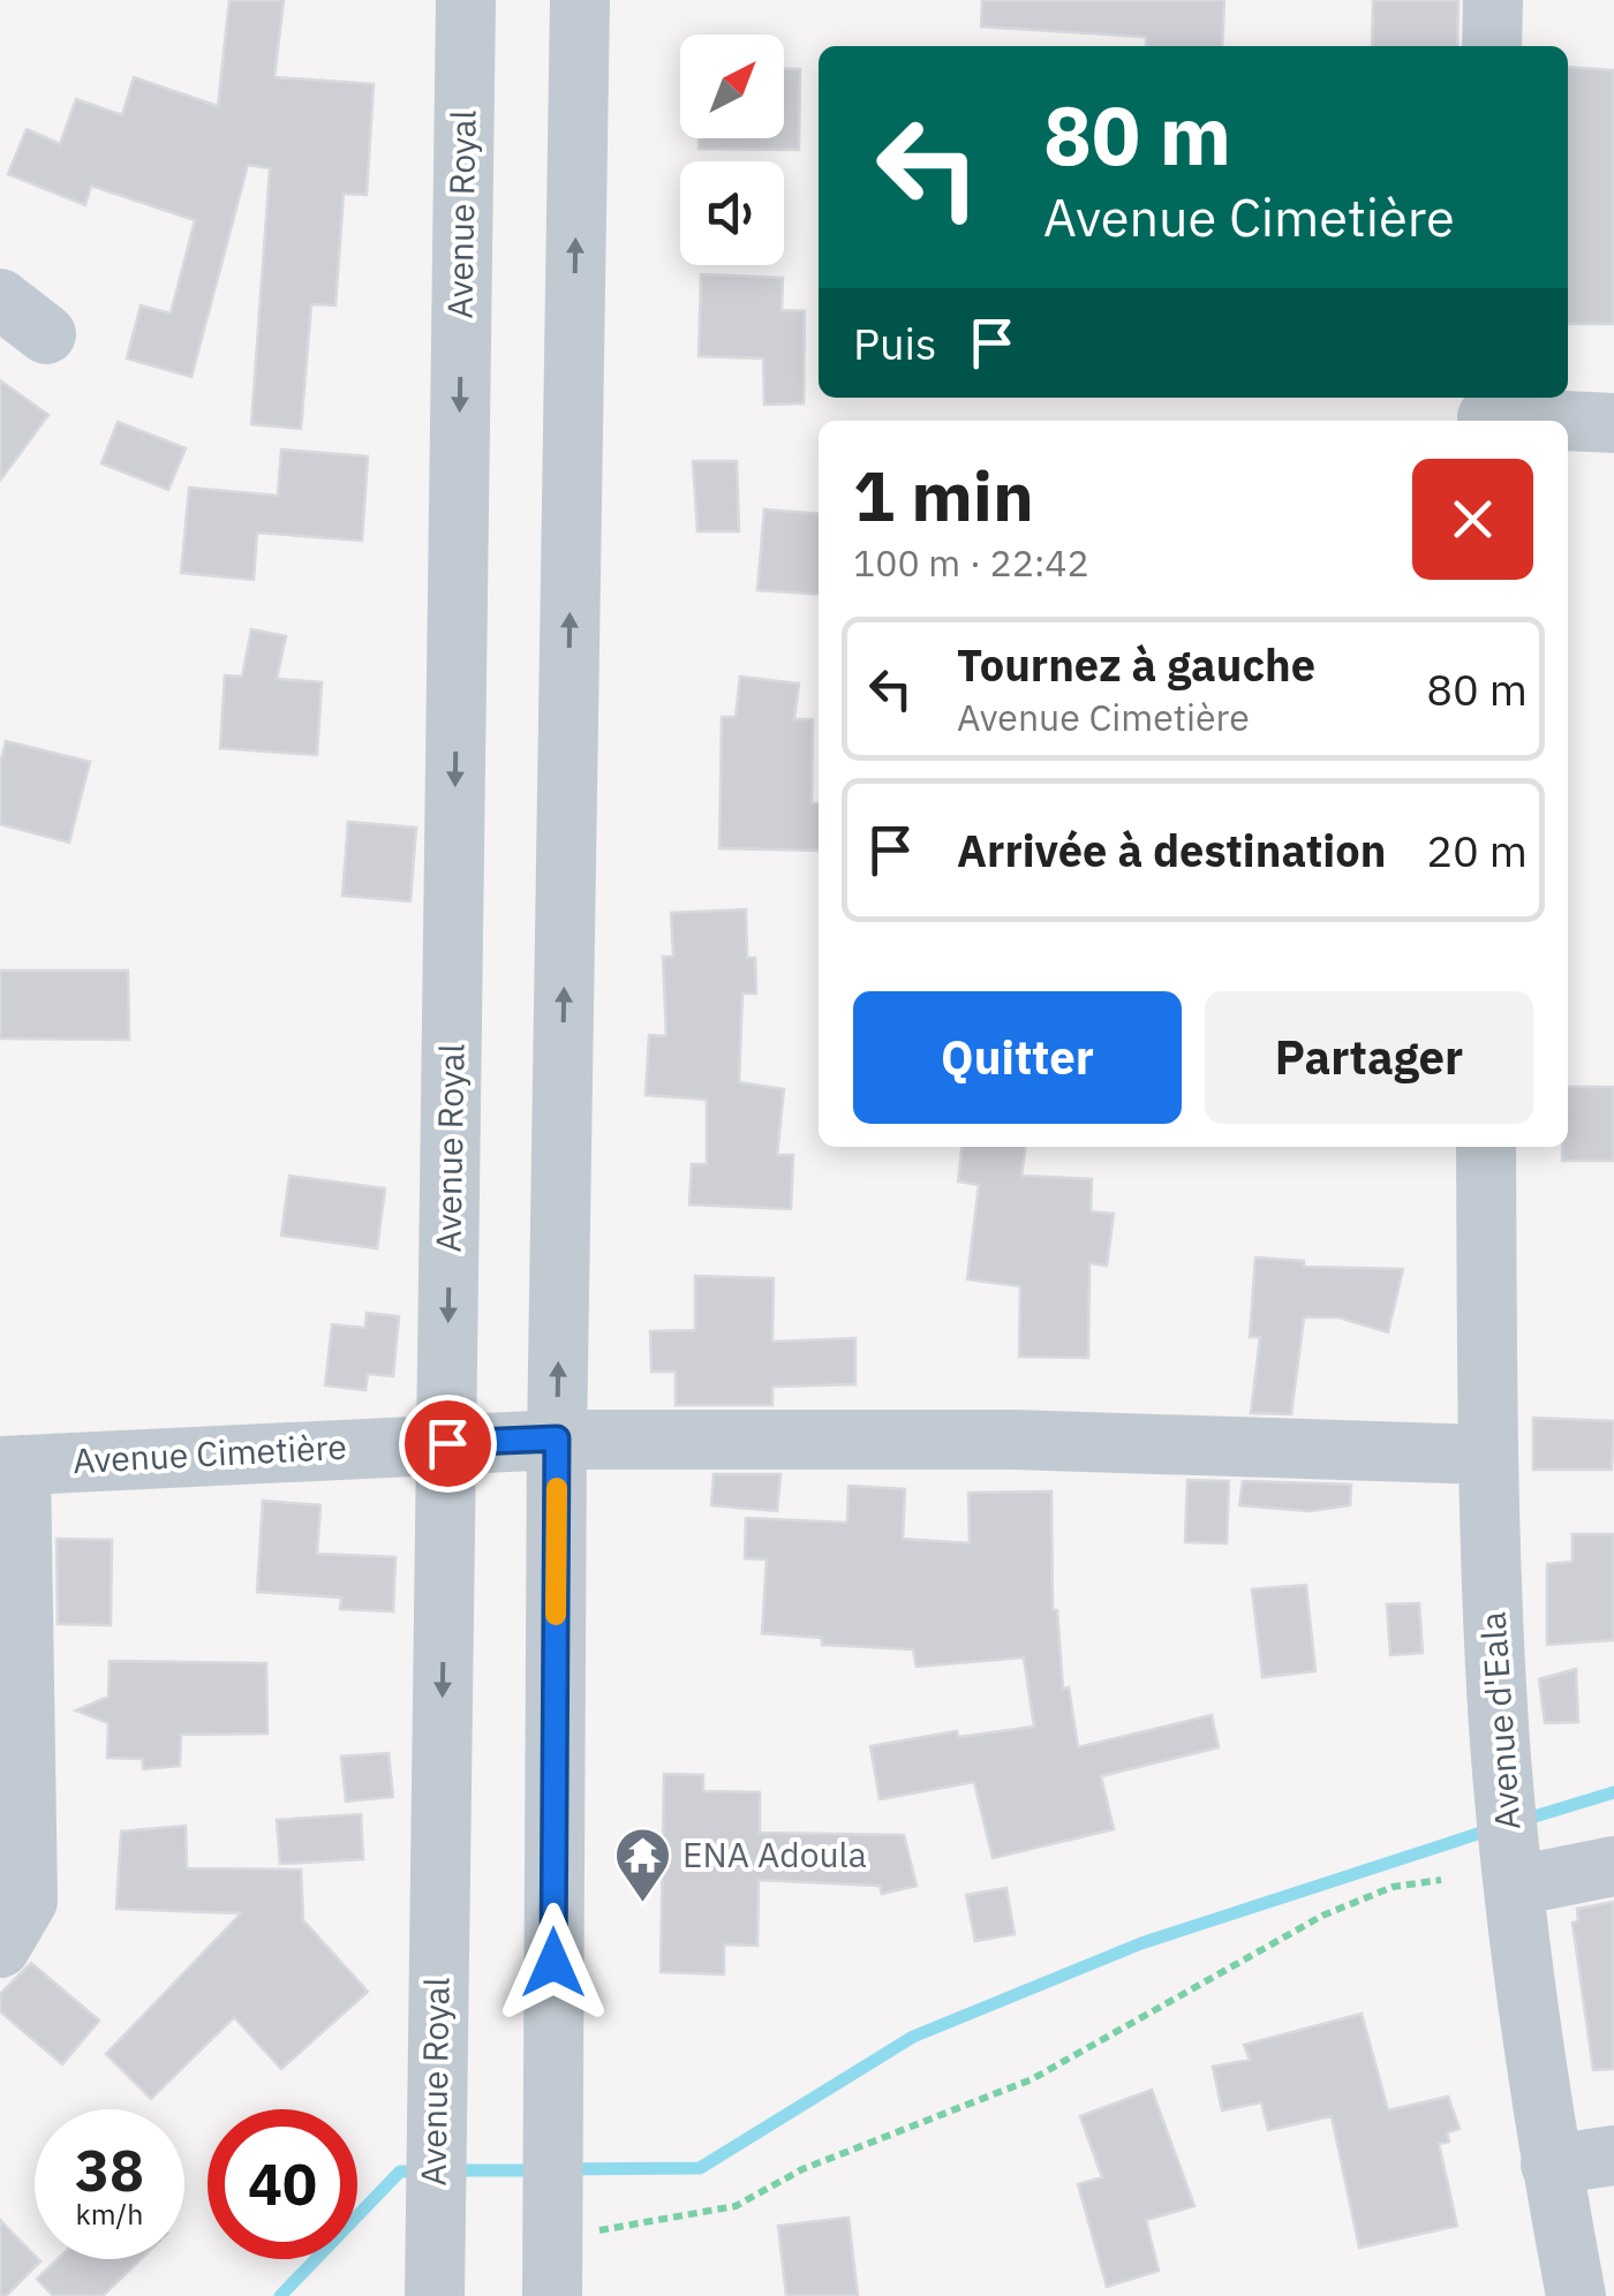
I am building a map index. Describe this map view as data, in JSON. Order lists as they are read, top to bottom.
{
  "streets": {
    "street": ["Avenue Royal", "Avenue Cimetière", "Avenue d'Eala"]
  },
  "crossings": [
    ["Avenue Royal", "Avenue Cimetière"],
    ["Avenue Cimetière", "Avenue d'Eala"]
  ],
  "places": {
    "temple": ["ENA Adoula"]
  },
  "north": "top right",
  "page": {
    "turn": ["80 m", "Avenue Cimetière"],
    "then": "Puis",
    "heading": ["1 min", "100 m · 22:42"],
    "list": [
      {
        "name": "Tournez à gauche",
        "note": "Avenue Cimetière",
        "value": "80 m"
      },
      {
        "name": "Arrivée à destination",
        "value": "20 m"
      }
    ],
    "buttons": ["Quitter", "Partager"],
    "speed": "38 km/h",
    "limit": "40"
  }
}
